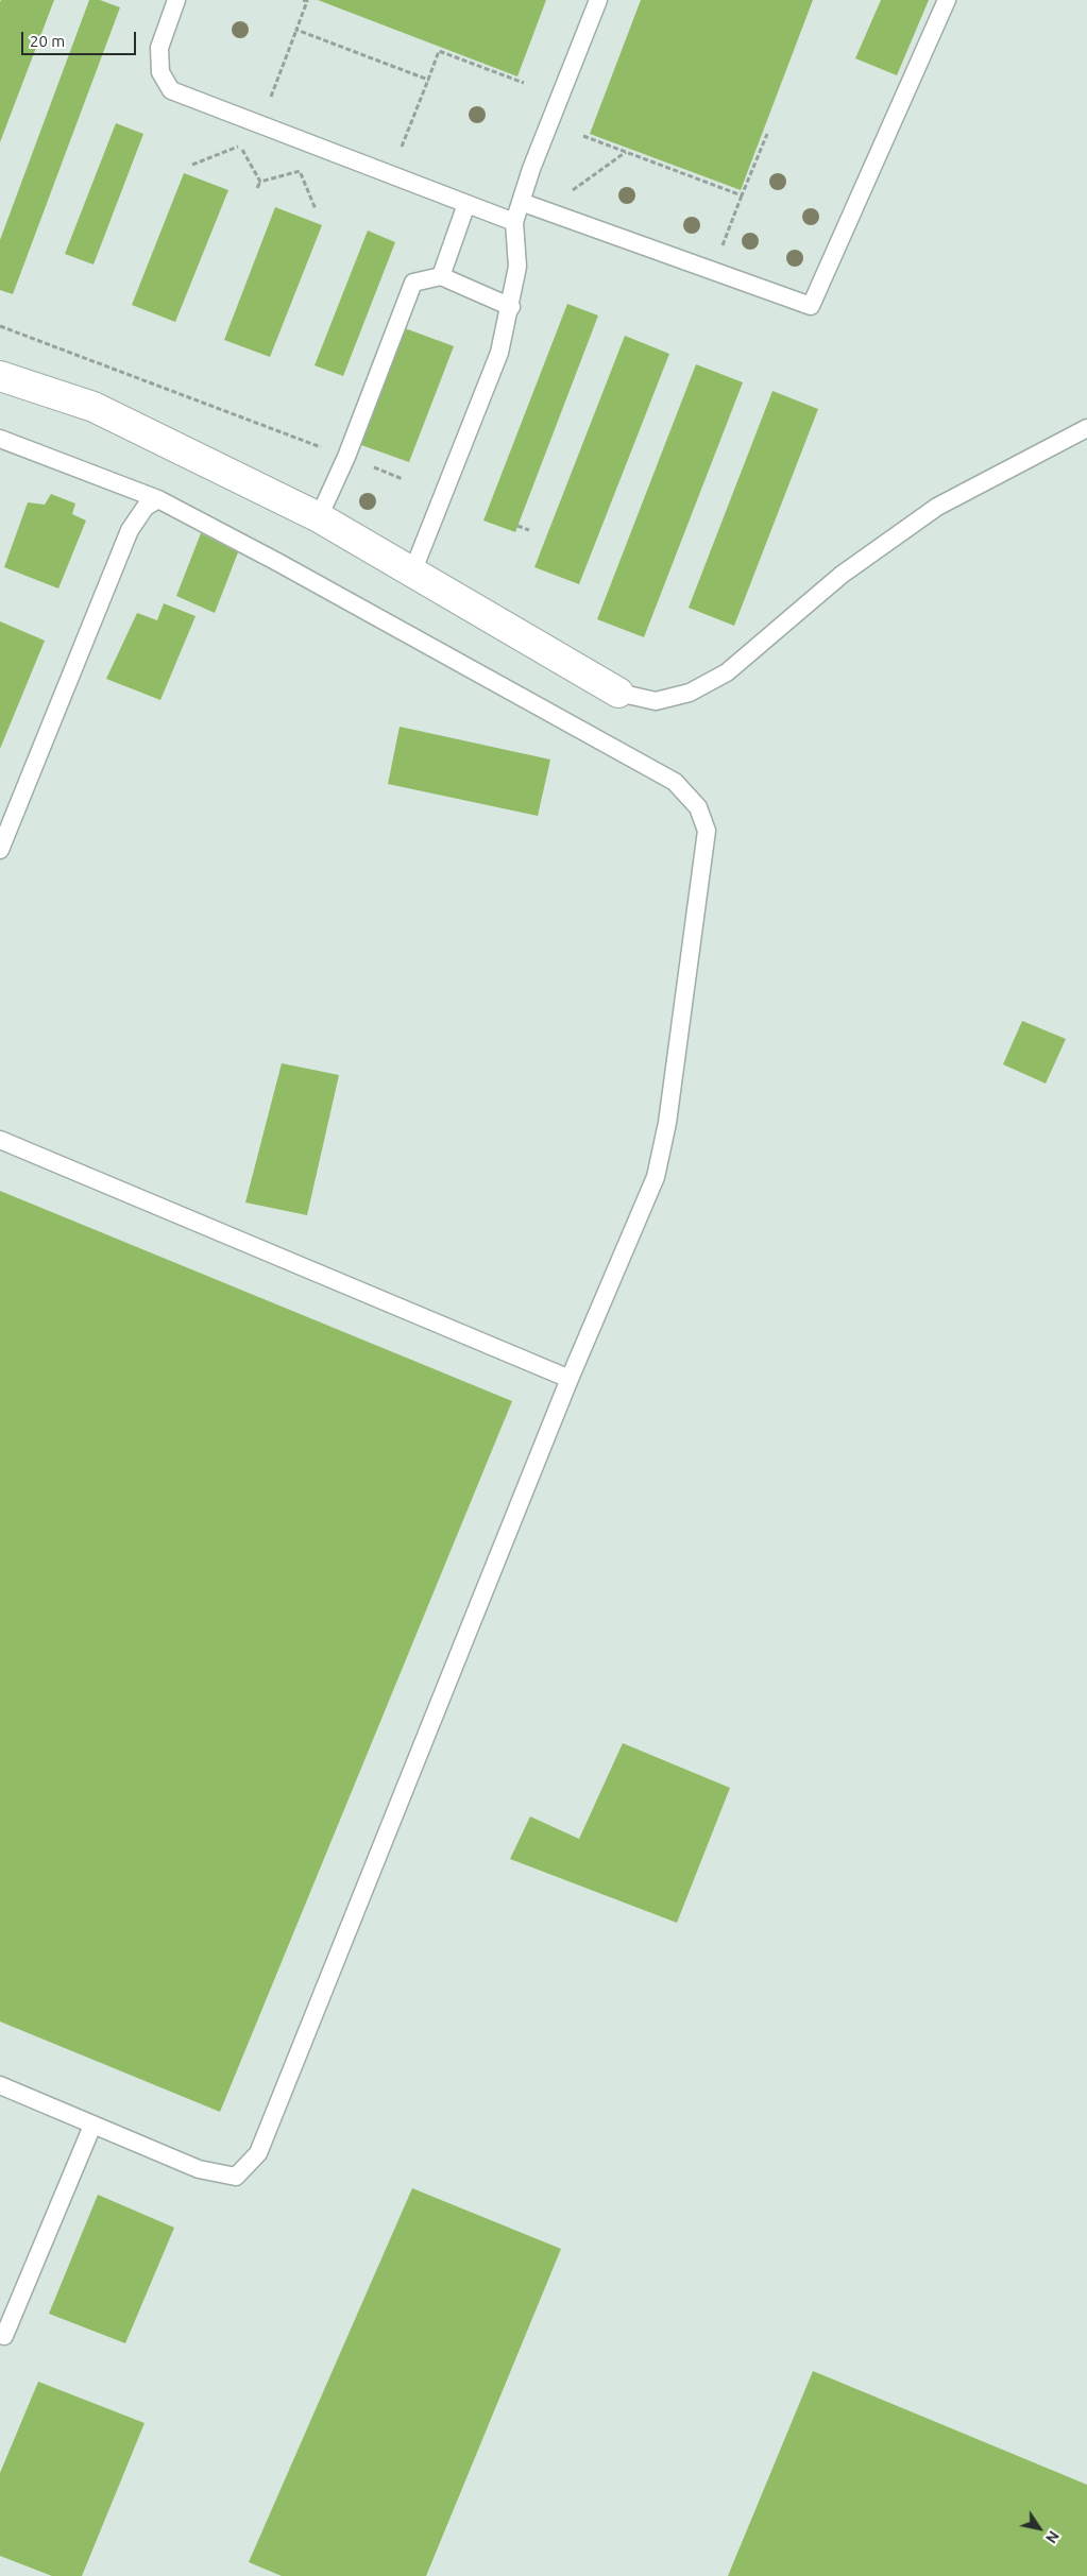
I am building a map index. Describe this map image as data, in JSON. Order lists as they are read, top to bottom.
{
  "scale_bar": "20 m",
  "north": "bottom right"
}
